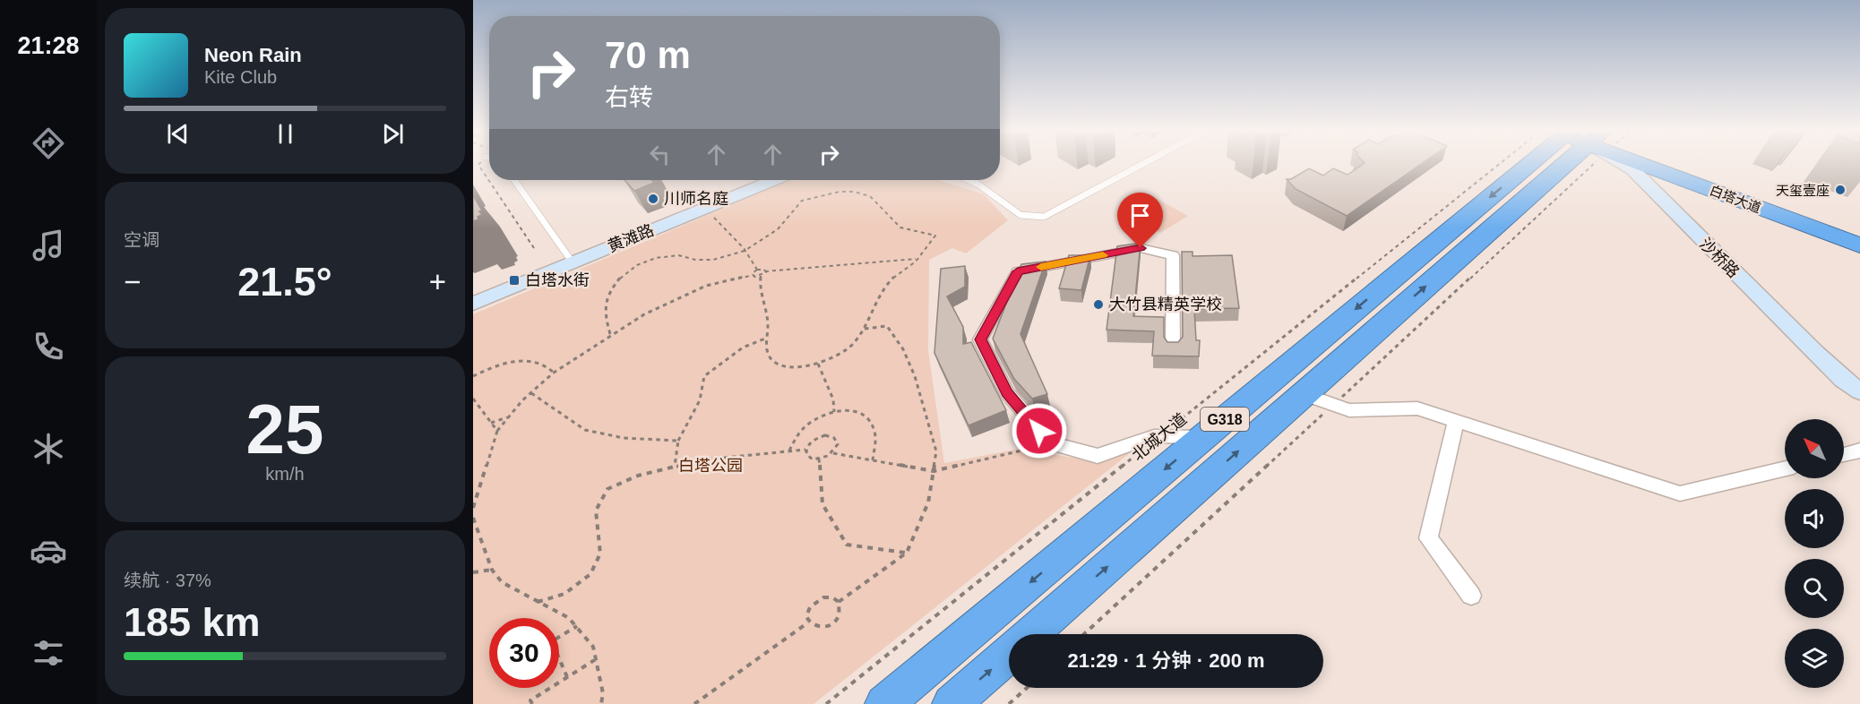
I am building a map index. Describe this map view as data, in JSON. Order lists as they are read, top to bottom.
{
  "streets": {
    "highway": ["白塔大道", "G318", "北城大道"],
    "street": ["黄滩路", "沙桥路"]
  },
  "parks": ["白塔公园"],
  "places": {
    "other": ["天玺壹座", "川师名庭", "大竹县精英学校"],
    "transit": ["白塔水街"]
  },
  "north": "top left",
  "page": {
    "tabs": "21:28",
    "turn": ["70 m", "右转"],
    "song": ["Neon Rain", "Kite Club"],
    "tile": [
      "空调",
      ["25", "km/h"],
      ["续航 · 37%", "185 km"]
    ],
    "heat": ["−", "21.5°", "+"],
    "limit": "30",
    "trip": "21:29 · 1 分钟 · 200 m"
  }
}
